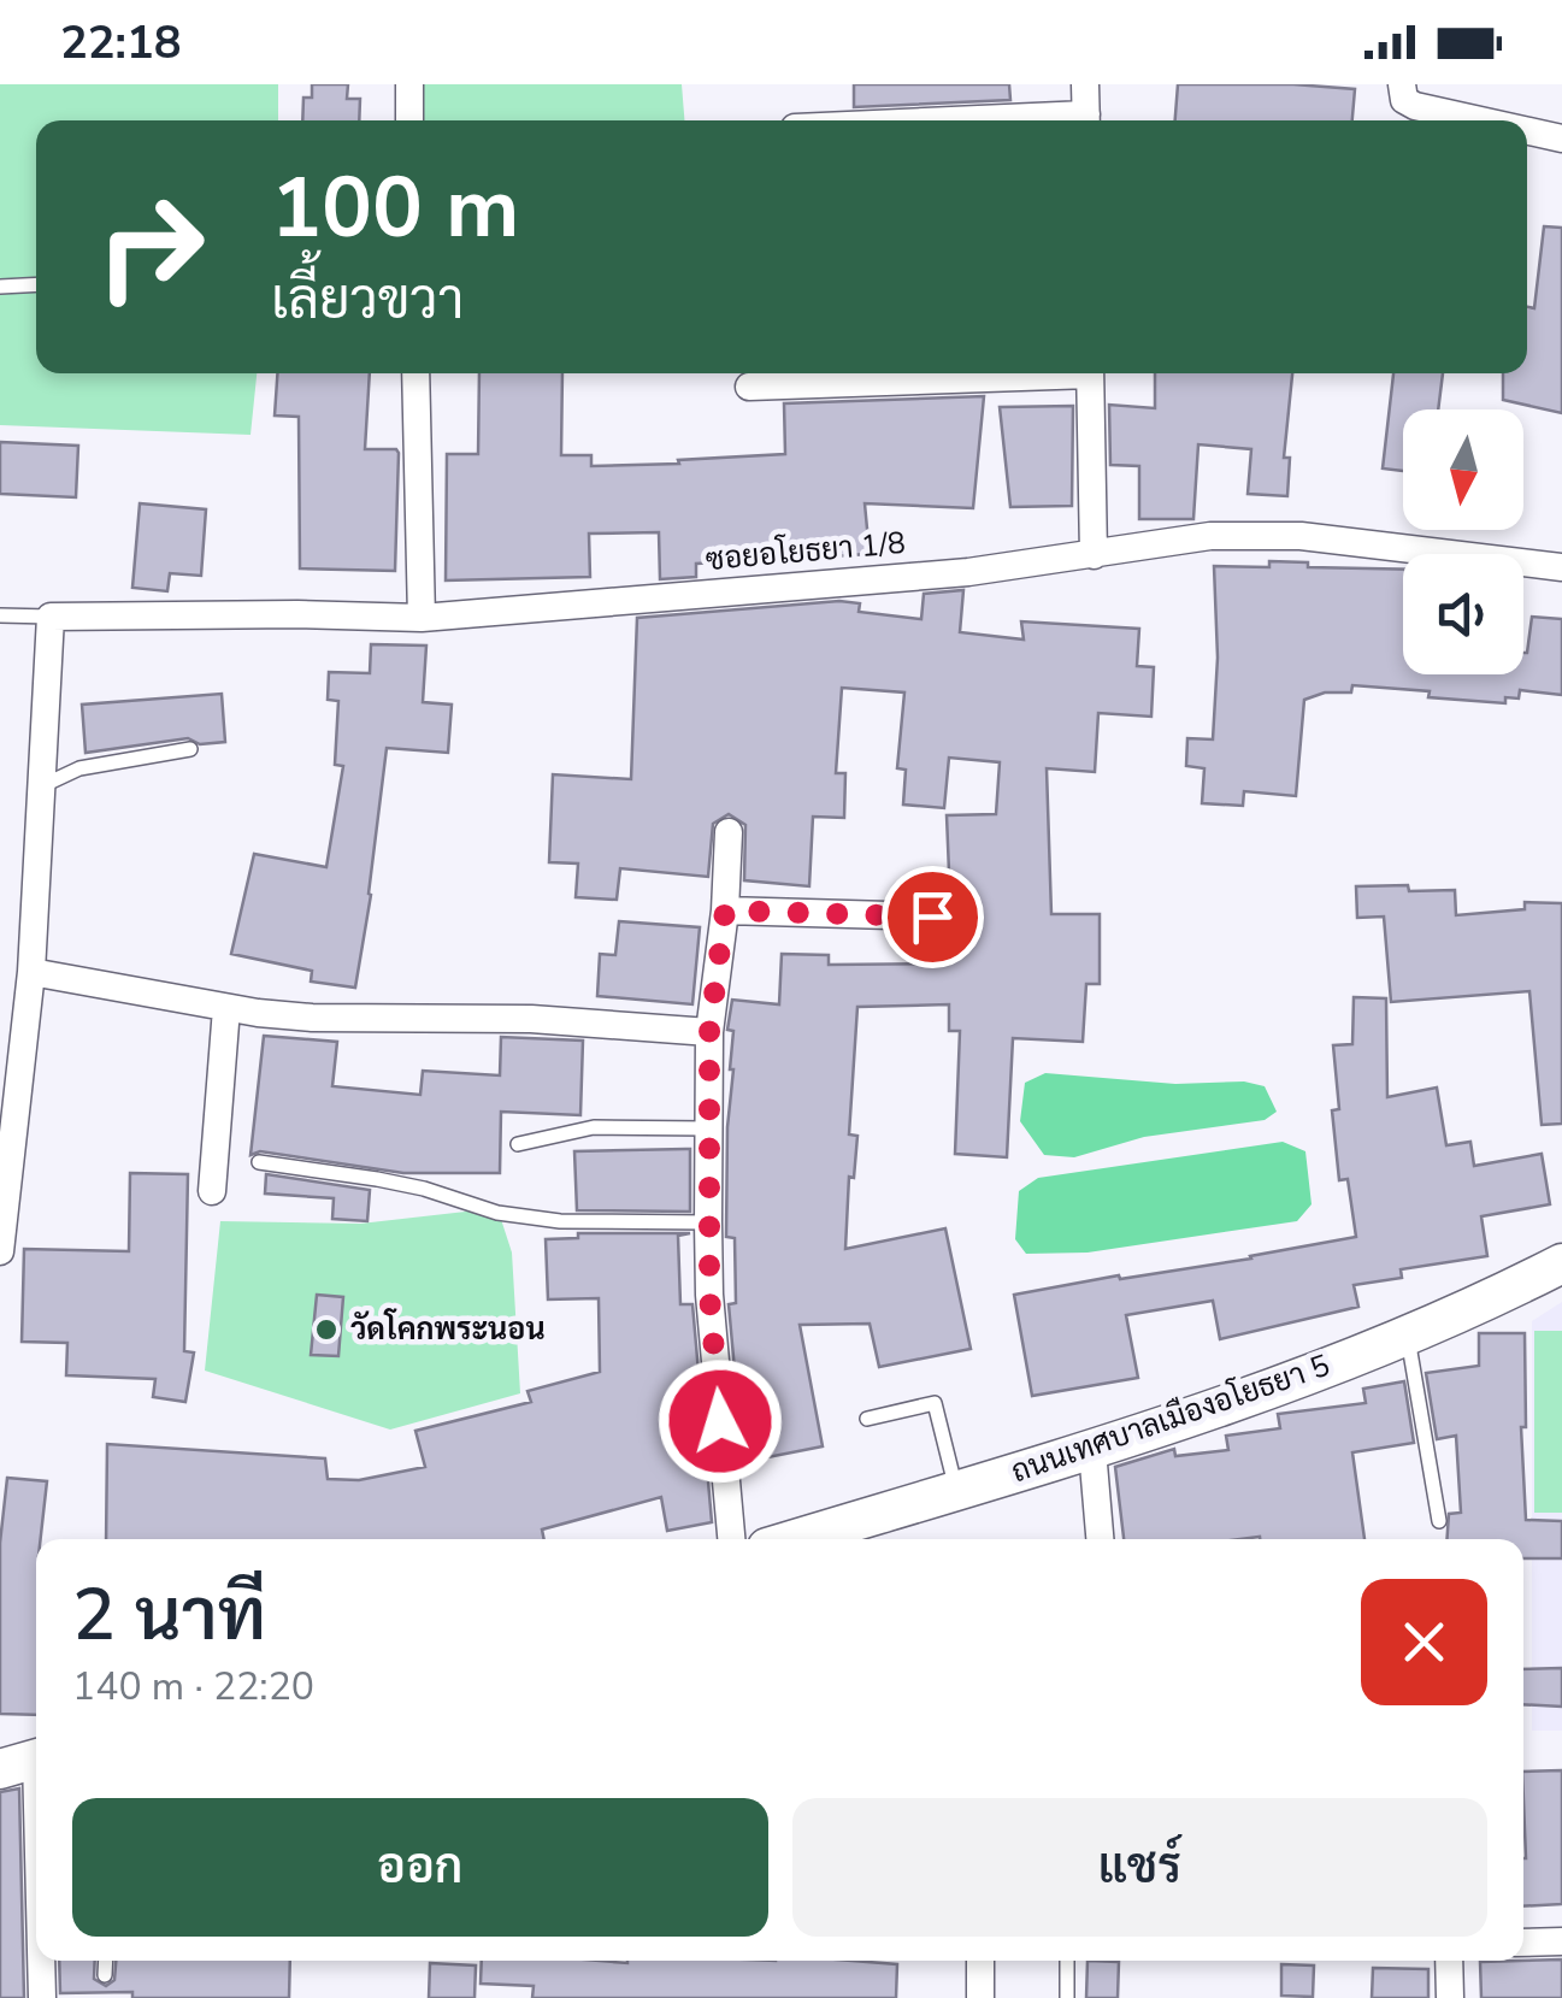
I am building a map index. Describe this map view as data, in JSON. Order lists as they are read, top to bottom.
{
  "streets": {
    "street": ["ซอยอโยธยา 1/8", "ถนนเทศบาลเมืองอโยธยา 5"]
  },
  "places": ["วัดโคกพระนอน"],
  "north": "bottom",
  "page": {
    "status": "22:18",
    "turn": ["100 m", "เลี้ยวขวา"],
    "heading": ["2 นาที", "140 m · 22:20"],
    "buttons": ["ออก", "แชร์"]
  }
}
